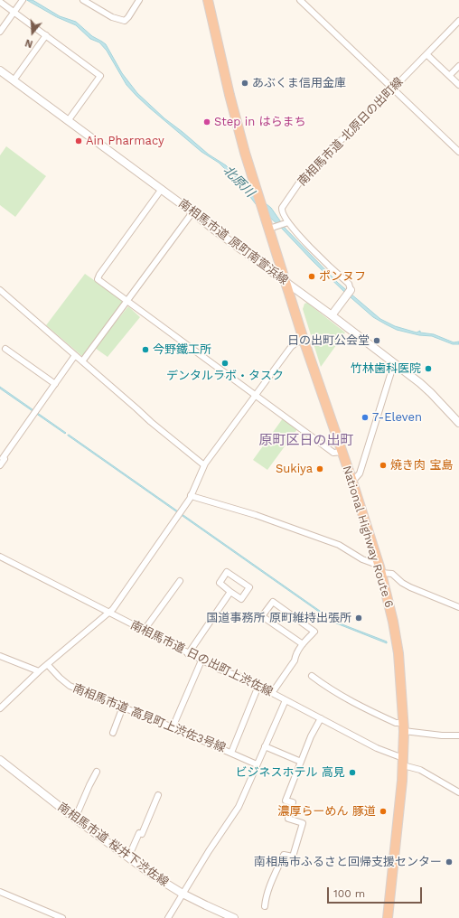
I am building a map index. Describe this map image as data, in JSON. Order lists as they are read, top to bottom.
{
  "streets": {
    "highway": ["National Highway Route 6"],
    "street": [
      "南相馬市道 北原日の出町線",
      "南相馬市道 原町南萱浜線",
      "南相馬市道 日の出町上渋佐線",
      "南相馬市道 高見町上渋佐3号線",
      "南相馬市道 桜井下渋佐線"
    ]
  },
  "crossings": [
    ["南相馬市道 北原日の出町線", "南相馬市道 原町南萱浜線"],
    ["南相馬市道 原町南萱浜線", "National Highway Route 6"],
    ["National Highway Route 6", "南相馬市道 日の出町上渋佐線"]
  ],
  "districts": ["原町区日の出町"],
  "water": ["北原川"],
  "places": [
    "あぶくま信用金庫",
    "Step in はらまち",
    "Ain Pharmacy",
    "ポンヌフ",
    "日の出町公会堂",
    "今野鐵工所",
    "デンタルラボ・タスク",
    "竹林歯科医院",
    "7-Eleven",
    "焼き肉 宝島",
    "Sukiya",
    "国道事務所 原町維持出張所",
    "ビジネスホテル 高見",
    "濃厚らーめん 豚道",
    "南相馬市ふるさと回帰支援センター"
  ],
  "scale_bar": "100 m",
  "north": "bottom"
}
